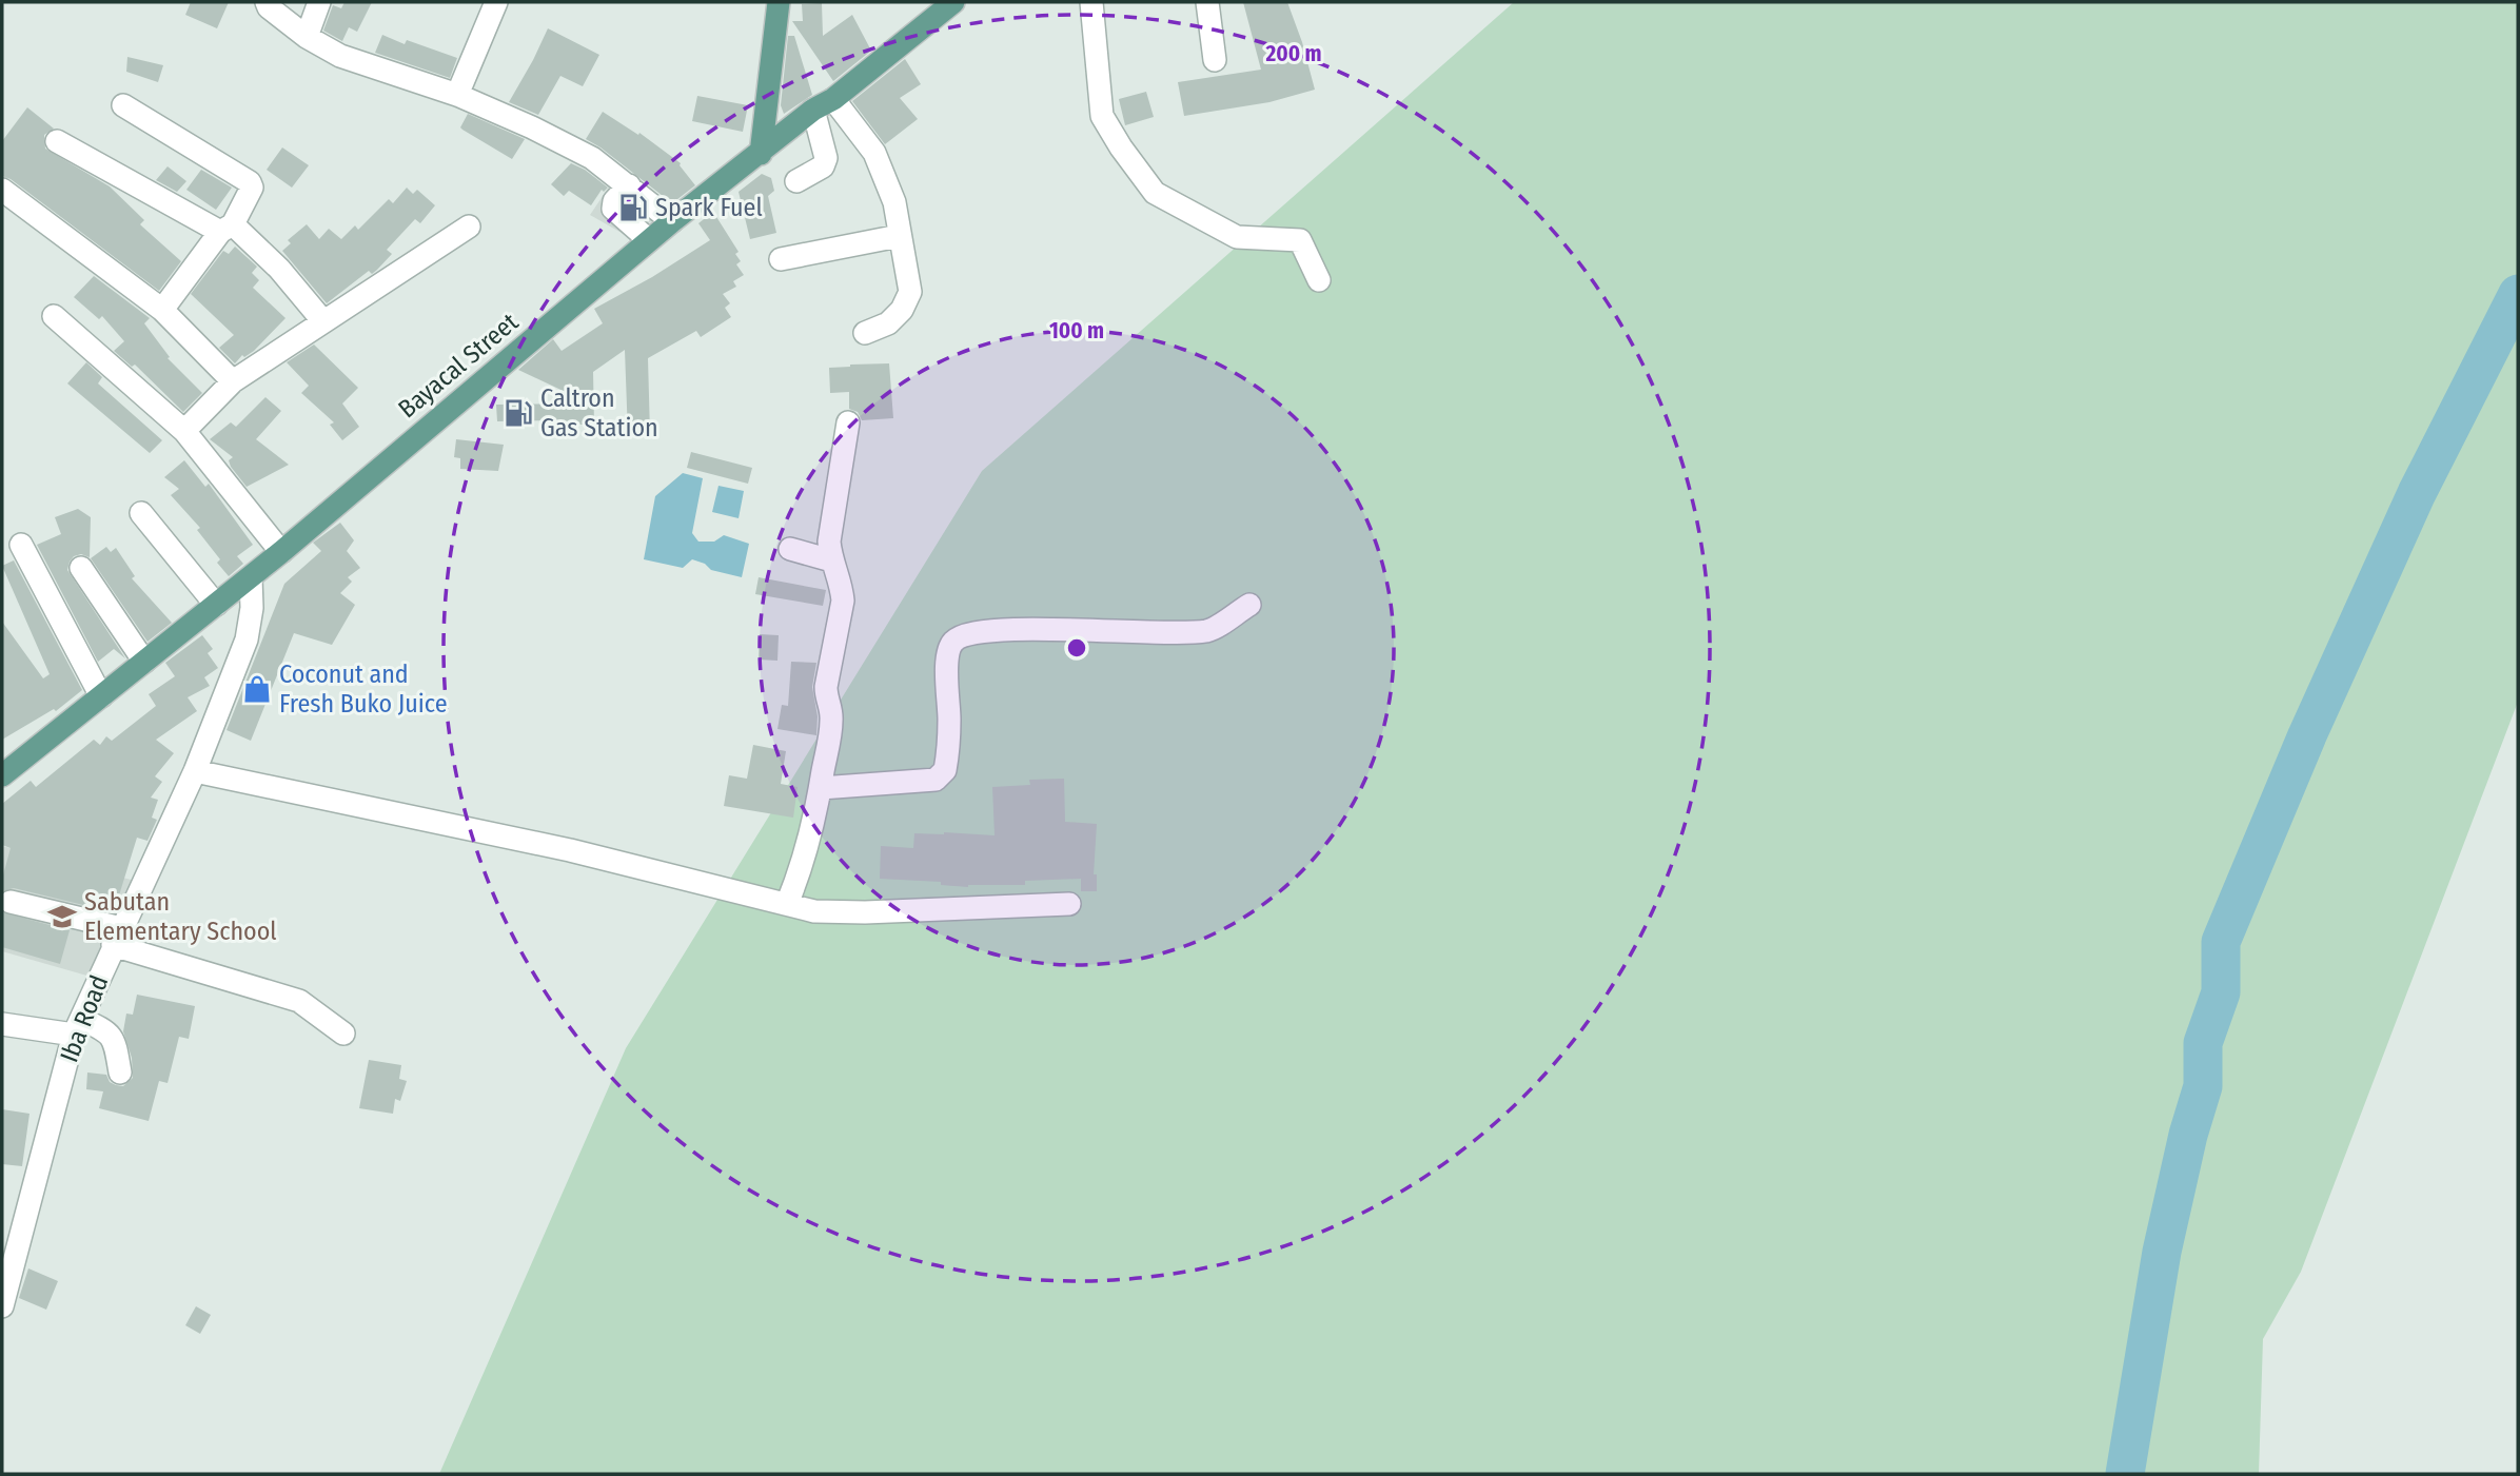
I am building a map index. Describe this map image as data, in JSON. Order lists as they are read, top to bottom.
{
  "streets": {
    "main road": ["Bayacal Street"],
    "street": ["Iba Road"]
  },
  "crossings": [
    ["Bayacal Street", "Iba Road"]
  ],
  "places": {
    "fuel station": ["Spark Fuel", "Caltron Gas Station"],
    "shop": ["Coconut and Fresh Buko Juice"],
    "school or university": ["Sabutan Elementary School"]
  },
  "rings": ["200 m", "100 m"]
}
